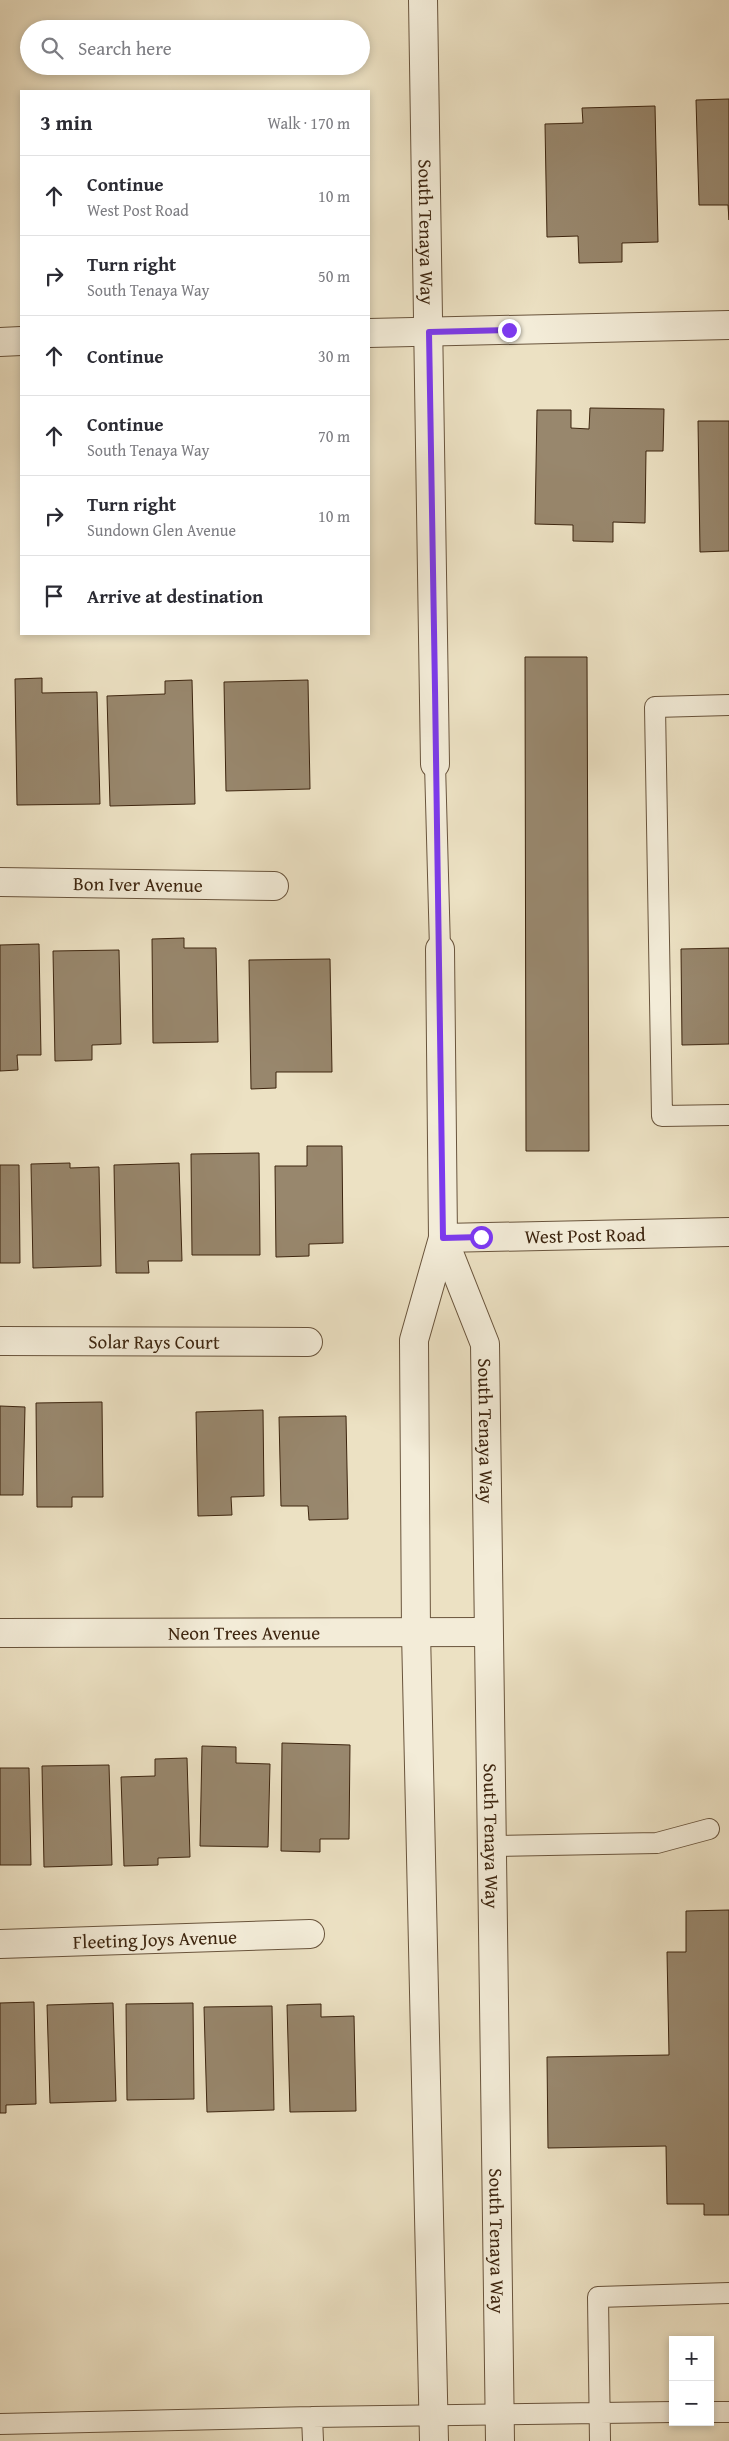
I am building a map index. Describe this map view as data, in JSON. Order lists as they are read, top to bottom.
{
  "streets": {
    "street": [
      "South Tenaya Way",
      "Bon Iver Avenue",
      "West Post Road",
      "Solar Rays Court",
      "Neon Trees Avenue",
      "Fleeting Joys Avenue"
    ]
  },
  "crossings": [
    ["South Tenaya Way", "West Post Road"],
    ["South Tenaya Way", "Neon Trees Avenue"]
  ],
  "page": {
    "search": "Search here",
    "heading": ["3 min", "Walk · 170 m"],
    "list": [
      ["Continue", "West Post Road", "10 m"],
      ["Turn right", "South Tenaya Way", "50 m"],
      ["Continue", "30 m"],
      ["Continue", "South Tenaya Way", "70 m"],
      ["Turn right", "Sundown Glen Avenue", "10 m"],
      "Arrive at destination"
    ],
    "map_buttons": ["+", "−"]
  }
}
